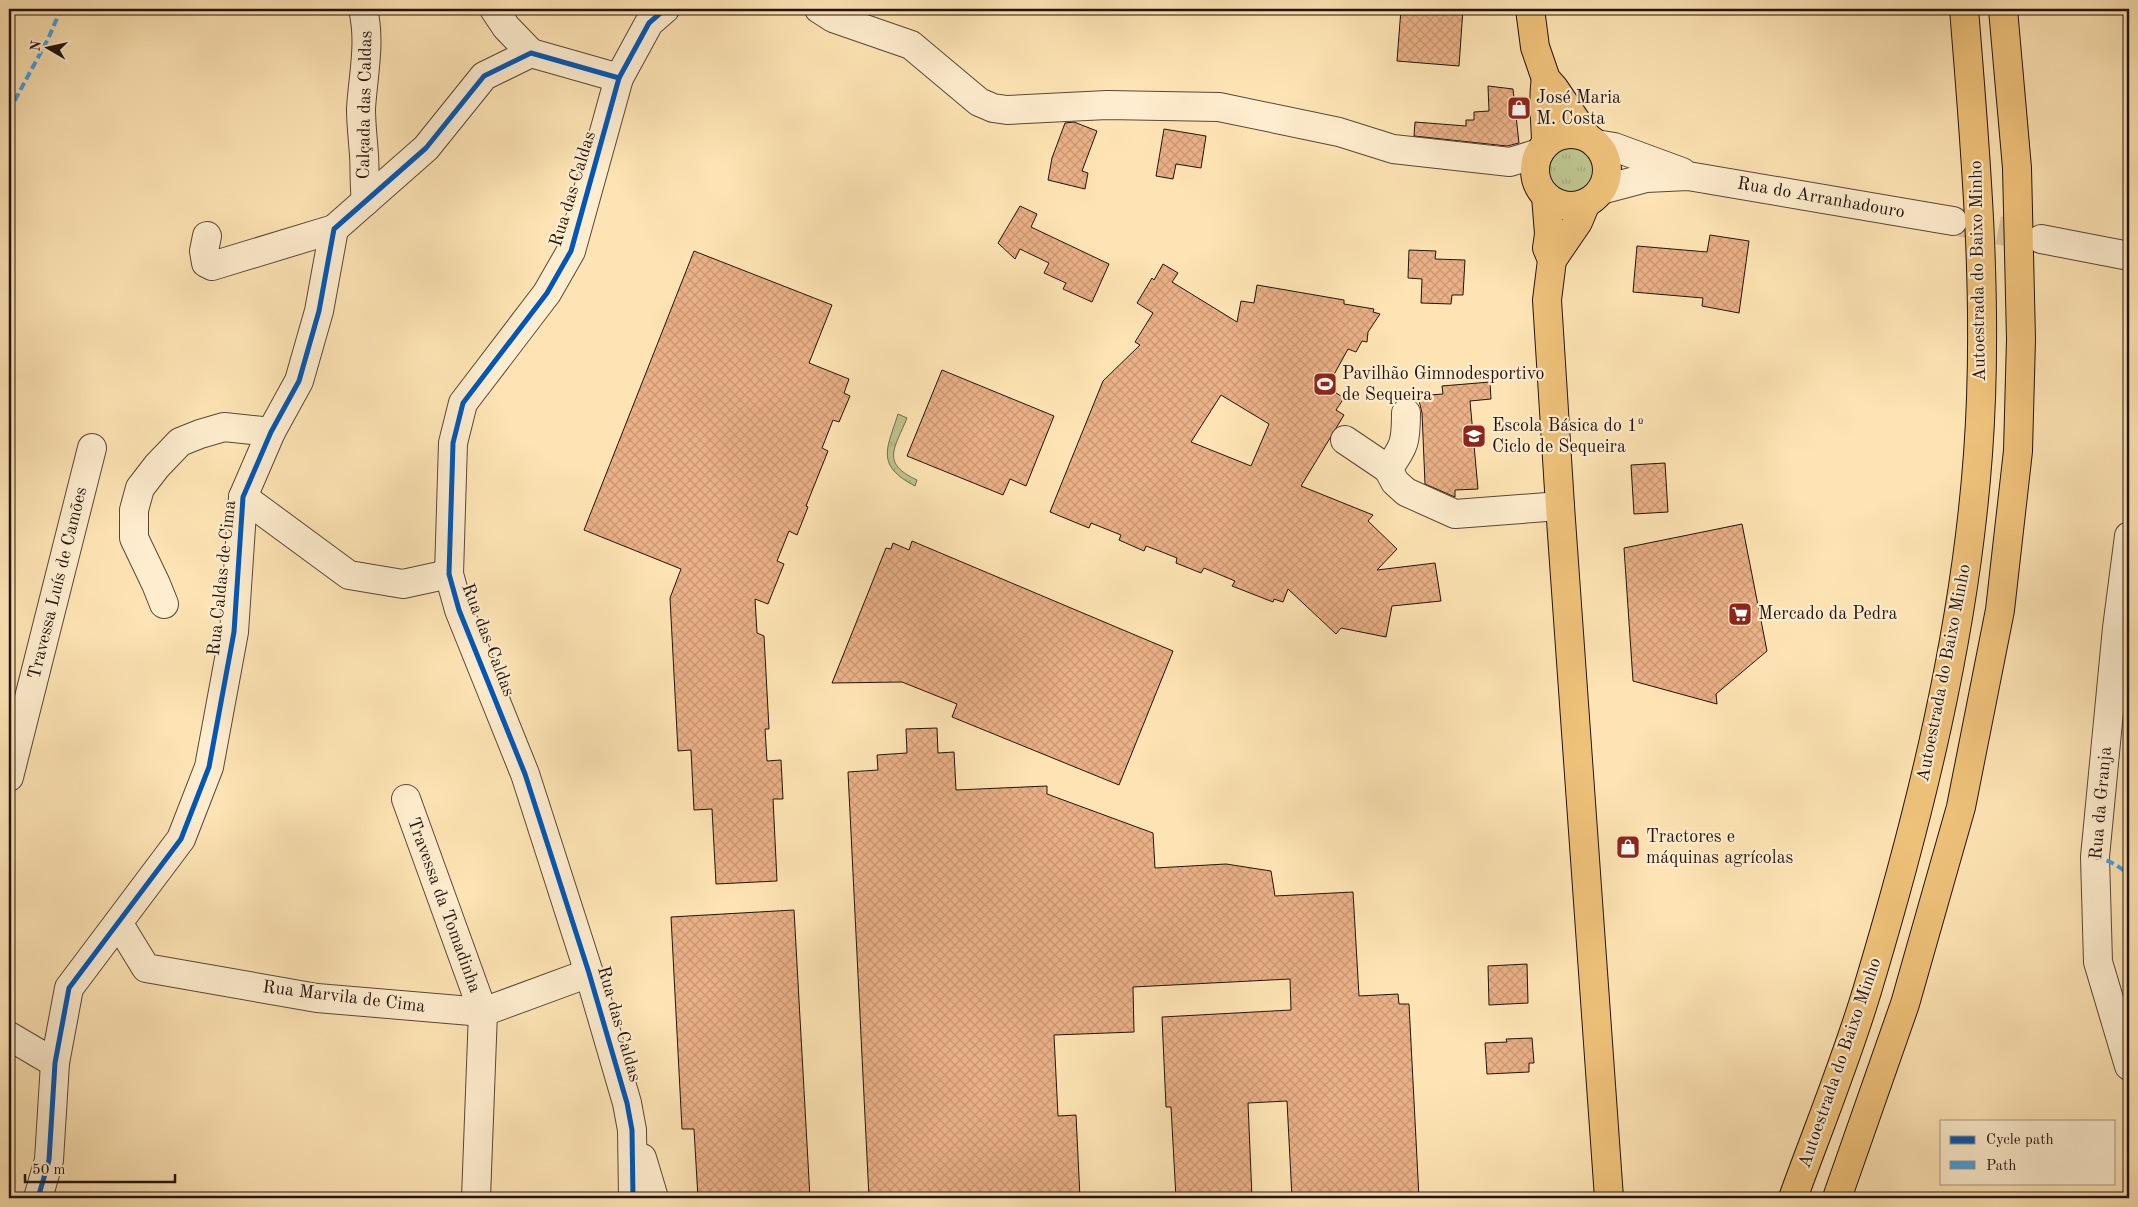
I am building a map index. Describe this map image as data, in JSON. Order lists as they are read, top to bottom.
{
  "streets": {
    "main road": ["Autoestrada do Baixo Minho"],
    "street": [
      "Calçada das Caldas",
      "Rua das Caldas",
      "Rua do Arranhadouro",
      "Rua Caldas de Cima",
      "Travessa Luís de Camões",
      "Rua da Granja",
      "Travessa da Tomadinha",
      "Rua Marvila de Cima"
    ]
  },
  "crossings": [
    ["Rua das Caldas", "Rua Marvila de Cima"],
    ["Rua Caldas de Cima", "Rua Marvila de Cima"],
    ["Travessa da Tomadinha", "Rua Marvila de Cima"]
  ],
  "places": {
    "shop": ["José Maria M. Costa", "Tractores e máquinas agrícolas"],
    "sports": ["Pavilhão Gimnodesportivo de Sequeira"],
    "school or university": ["Escola Básica do 1º Ciclo de Sequeira"],
    "supermarket": ["Mercado da Pedra"]
  },
  "legend": ["Cycle path", "Path"],
  "scale_bar": "50 m",
  "north": "left"
}
